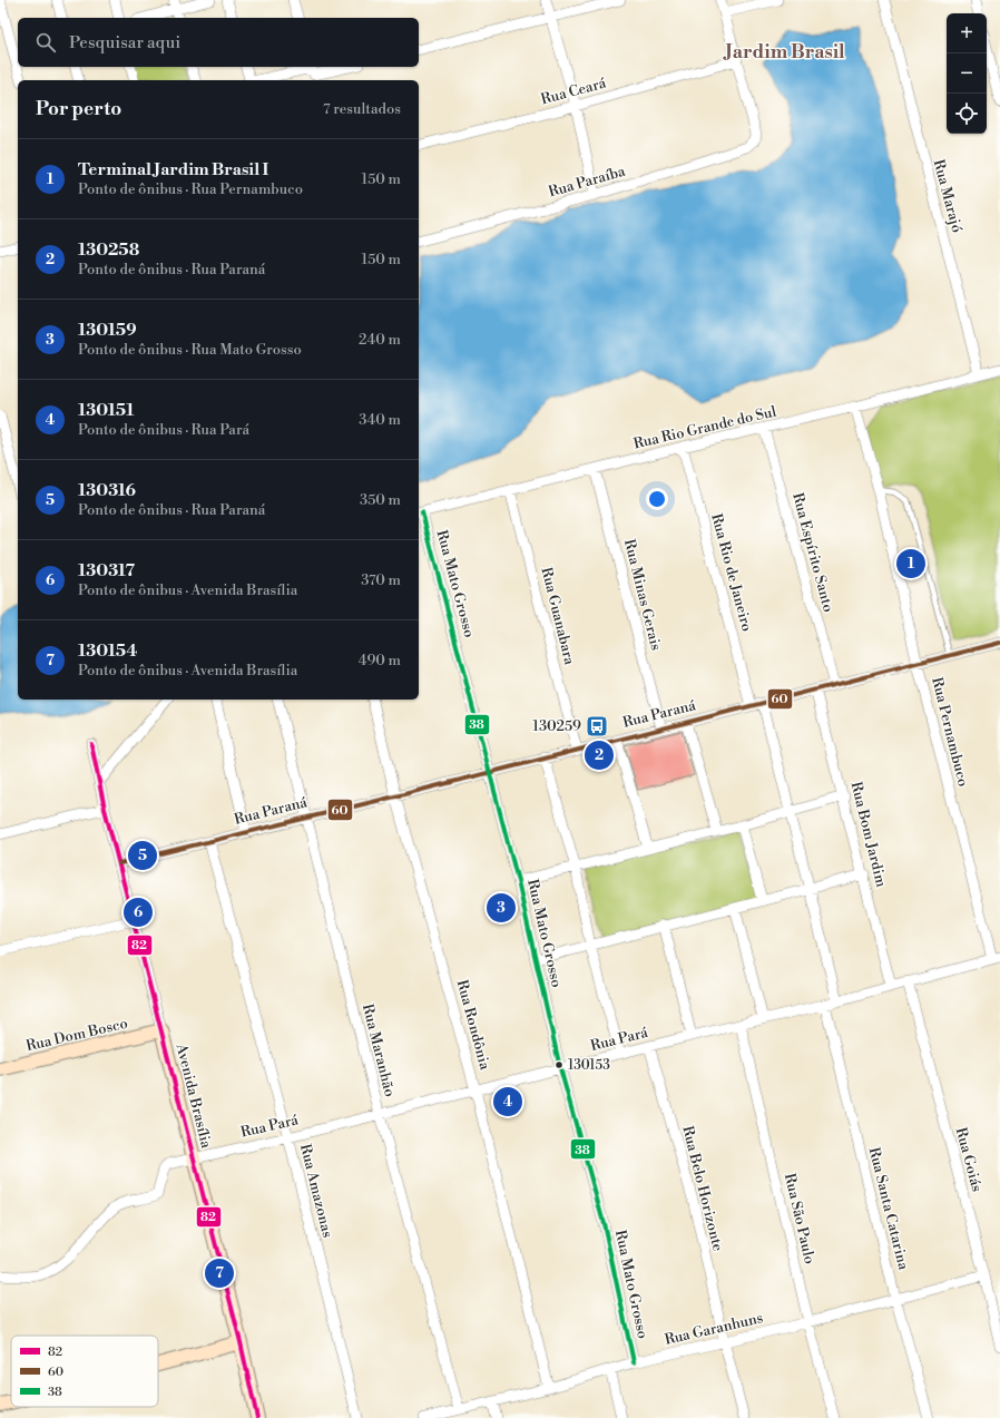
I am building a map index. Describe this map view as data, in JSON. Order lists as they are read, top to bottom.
{
  "streets": {
    "street": [
      "Rua Ceará",
      "Rua Paraíba",
      "Rua Marajó",
      "Rua Rio Grande do Sul",
      "Rua Espírito Santo",
      "Rua Rio de Janeiro",
      "Rua Mato Grosso",
      "Rua Minas Gerais",
      "Rua Guanabara",
      "Rua Paraná",
      "Rua Pernambuco",
      "Rua Bom Jardim",
      "Rua Rondônia",
      "Rua Dom Bosco",
      "Rua Pará",
      "Rua Maranhão",
      "Avenida Brasília",
      "Rua Goiás",
      "Rua Belo Horizonte",
      "Rua Amazonas",
      "Rua Santa Catarina",
      "Rua São Paulo",
      "Rua Garanhuns"
    ]
  },
  "crossings": [
    ["Rua Ceará", "Rua Paraíba"],
    ["Rua Marajó", "Rua Rio Grande do Sul"],
    ["Rua Rio Grande do Sul", "Rua Espírito Santo"],
    ["Rua Rio Grande do Sul", "Rua Rio de Janeiro"],
    ["Rua Rio Grande do Sul", "Rua Mato Grosso"],
    ["Rua Rio Grande do Sul", "Rua Minas Gerais"],
    ["Rua Rio Grande do Sul", "Rua Guanabara"],
    ["Rua Rio Grande do Sul", "Rua Pernambuco"],
    ["Rua Espírito Santo", "Rua Paraná"],
    ["Rua Rio de Janeiro", "Rua Paraná"],
    ["Rua Mato Grosso", "Rua Paraná"],
    ["Rua Mato Grosso", "Rua Pará"],
    ["Rua Mato Grosso", "Rua Garanhuns"],
    ["Rua Minas Gerais", "Rua Paraná"],
    ["Rua Guanabara", "Rua Paraná"],
    ["Rua Paraná", "Rua Pernambuco"],
    ["Rua Paraná", "Rua Bom Jardim"],
    ["Rua Paraná", "Rua Rondônia"],
    ["Rua Paraná", "Rua Maranhão"],
    ["Rua Paraná", "Avenida Brasília"],
    ["Rua Paraná", "Rua Amazonas"],
    ["Rua Pernambuco", "Rua Pará"],
    ["Rua Bom Jardim", "Rua Pará"],
    ["Rua Rondônia", "Rua Pará"],
    ["Rua Rondônia", "Rua Garanhuns"],
    ["Rua Dom Bosco", "Avenida Brasília"],
    ["Rua Pará", "Rua Maranhão"],
    ["Rua Pará", "Avenida Brasília"],
    ["Rua Pará", "Rua Goiás"],
    ["Rua Pará", "Rua Belo Horizonte"],
    ["Rua Pará", "Rua Amazonas"],
    ["Rua Pará", "Rua Santa Catarina"],
    ["Rua Pará", "Rua São Paulo"],
    ["Rua Maranhão", "Rua Garanhuns"],
    ["Rua Goiás", "Rua Garanhuns"],
    ["Rua Belo Horizonte", "Rua Garanhuns"],
    ["Rua Santa Catarina", "Rua Garanhuns"],
    ["Rua São Paulo", "Rua Garanhuns"]
  ],
  "districts": ["Jardim Brasil"],
  "places": {
    "bus stop": ["130259"],
    "other": ["130153"]
  },
  "lines": ["transit line 38", "transit line 60", "transit line 82"],
  "legend": ["82", "60", "38"],
  "page": {
    "map_buttons": ["+", "−"],
    "search": "Pesquisar aqui",
    "heading": ["Por perto", "7 resultados"],
    "list": [
      {
        "mark": "1",
        "name": "Terminal Jardim Brasil I",
        "note": "Ponto de ônibus · Rua Pernambuco",
        "value": "150 m"
      },
      {
        "mark": "2",
        "name": "130258",
        "note": "Ponto de ônibus · Rua Paraná",
        "value": "150 m"
      },
      {
        "mark": "3",
        "name": "130159",
        "note": "Ponto de ônibus · Rua Mato Grosso",
        "value": "240 m"
      },
      {
        "mark": "4",
        "name": "130151",
        "note": "Ponto de ônibus · Rua Pará",
        "value": "340 m"
      },
      {
        "mark": "5",
        "name": "130316",
        "note": "Ponto de ônibus · Rua Paraná",
        "value": "350 m"
      },
      {
        "mark": "6",
        "name": "130317",
        "note": "Ponto de ônibus · Avenida Brasília",
        "value": "370 m"
      },
      {
        "mark": "7",
        "name": "130154",
        "note": "Ponto de ônibus · Avenida Brasília",
        "value": "490 m"
      }
    ],
    "pins": [
      "1",
      "2",
      "5",
      "3",
      "6",
      "4",
      "7"
    ]
  }
}
